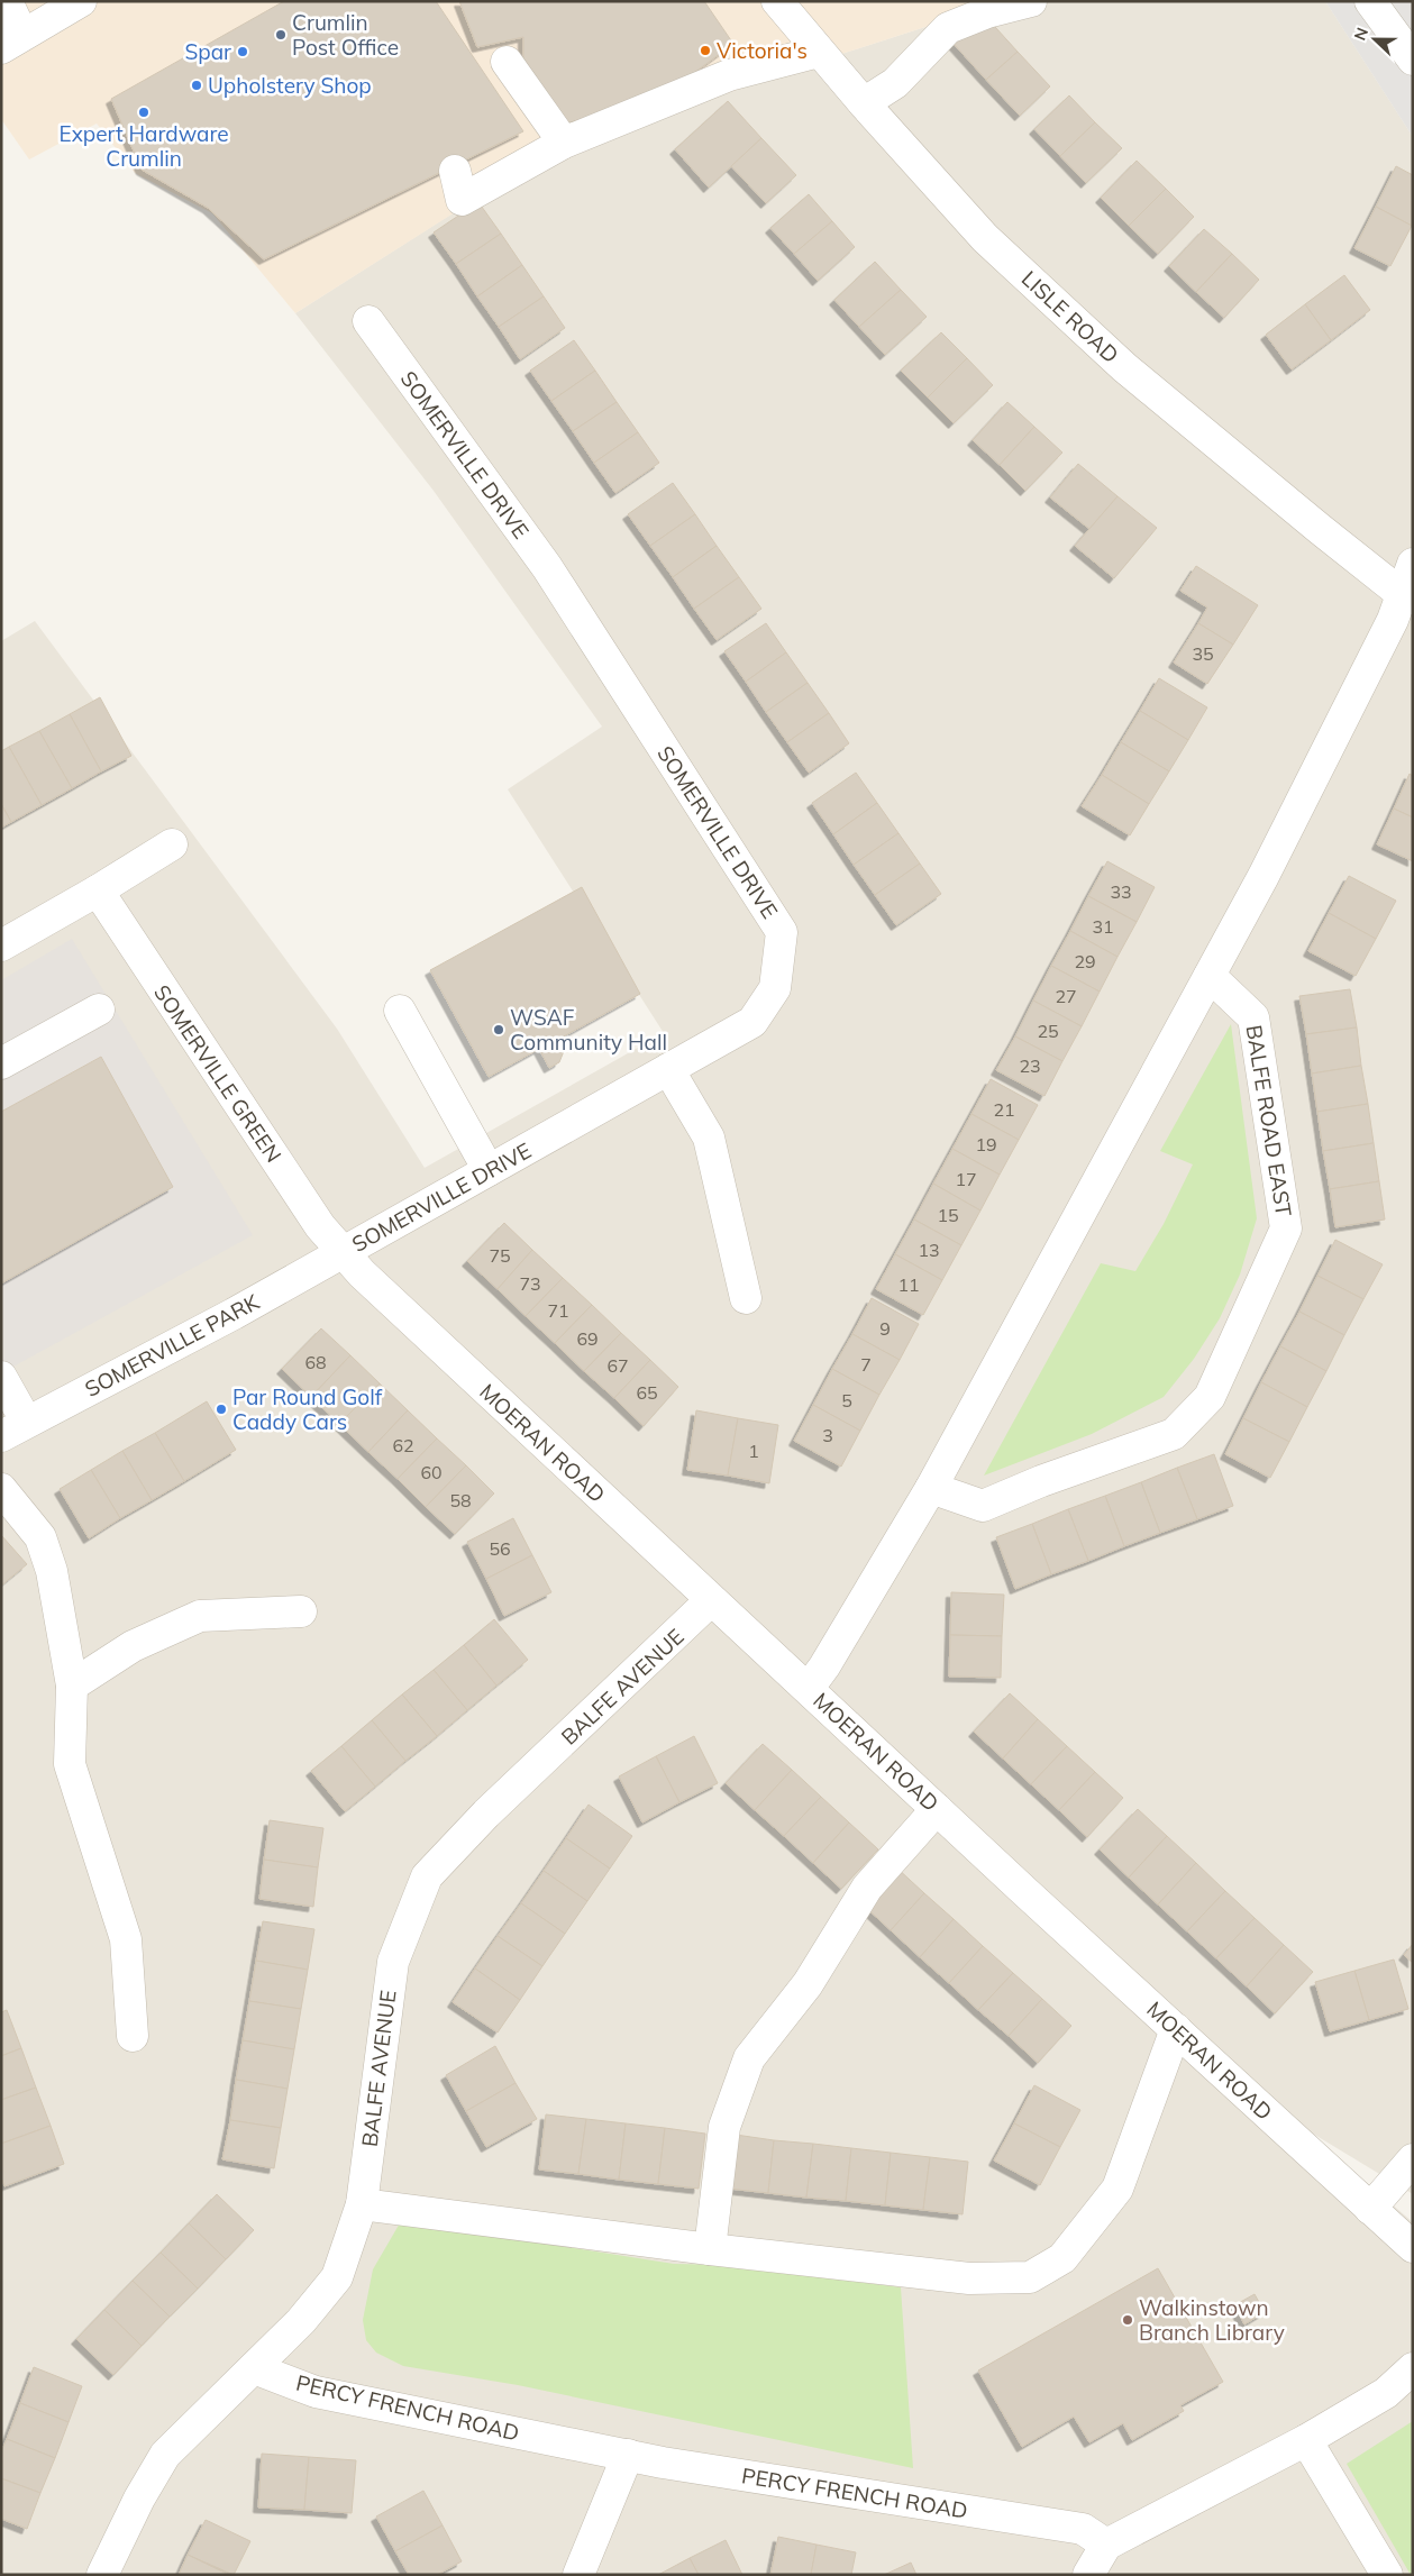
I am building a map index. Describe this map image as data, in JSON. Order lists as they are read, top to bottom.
{
  "streets": {
    "street": [
      "LISLE ROAD",
      "SOMERVILLE DRIVE",
      "SOMERVILLE GREEN",
      "BALFE ROAD EAST",
      "SOMERVILLE PARK",
      "MOERAN ROAD",
      "BALFE AVENUE",
      "PERCY FRENCH ROAD"
    ]
  },
  "crossings": [
    ["SOMERVILLE DRIVE", "SOMERVILLE GREEN"],
    ["SOMERVILLE DRIVE", "SOMERVILLE PARK"],
    ["SOMERVILLE DRIVE", "MOERAN ROAD"],
    ["SOMERVILLE GREEN", "SOMERVILLE PARK"],
    ["SOMERVILLE GREEN", "MOERAN ROAD"],
    ["SOMERVILLE PARK", "MOERAN ROAD"],
    ["MOERAN ROAD", "BALFE AVENUE"],
    ["BALFE AVENUE", "PERCY FRENCH ROAD"]
  ],
  "places": [
    "Crumlin Post Office",
    "Victoria's",
    "Spar",
    "Upholstery Shop",
    "Expert Hardware Crumlin",
    "WSAF Community Hall",
    "Par Round Golf Caddy Cars",
    "Walkinstown Branch Library"
  ],
  "house_numbers": [
    "35",
    "33",
    "31",
    "29",
    "27",
    "25",
    "23",
    "21",
    "19",
    "17",
    "15",
    "13",
    "75",
    "73",
    "11",
    "71",
    "9",
    "69",
    "68",
    "7",
    "67",
    "65",
    "5",
    "3",
    "62",
    "1",
    "60",
    "58",
    "56"
  ],
  "north": "left"
}
